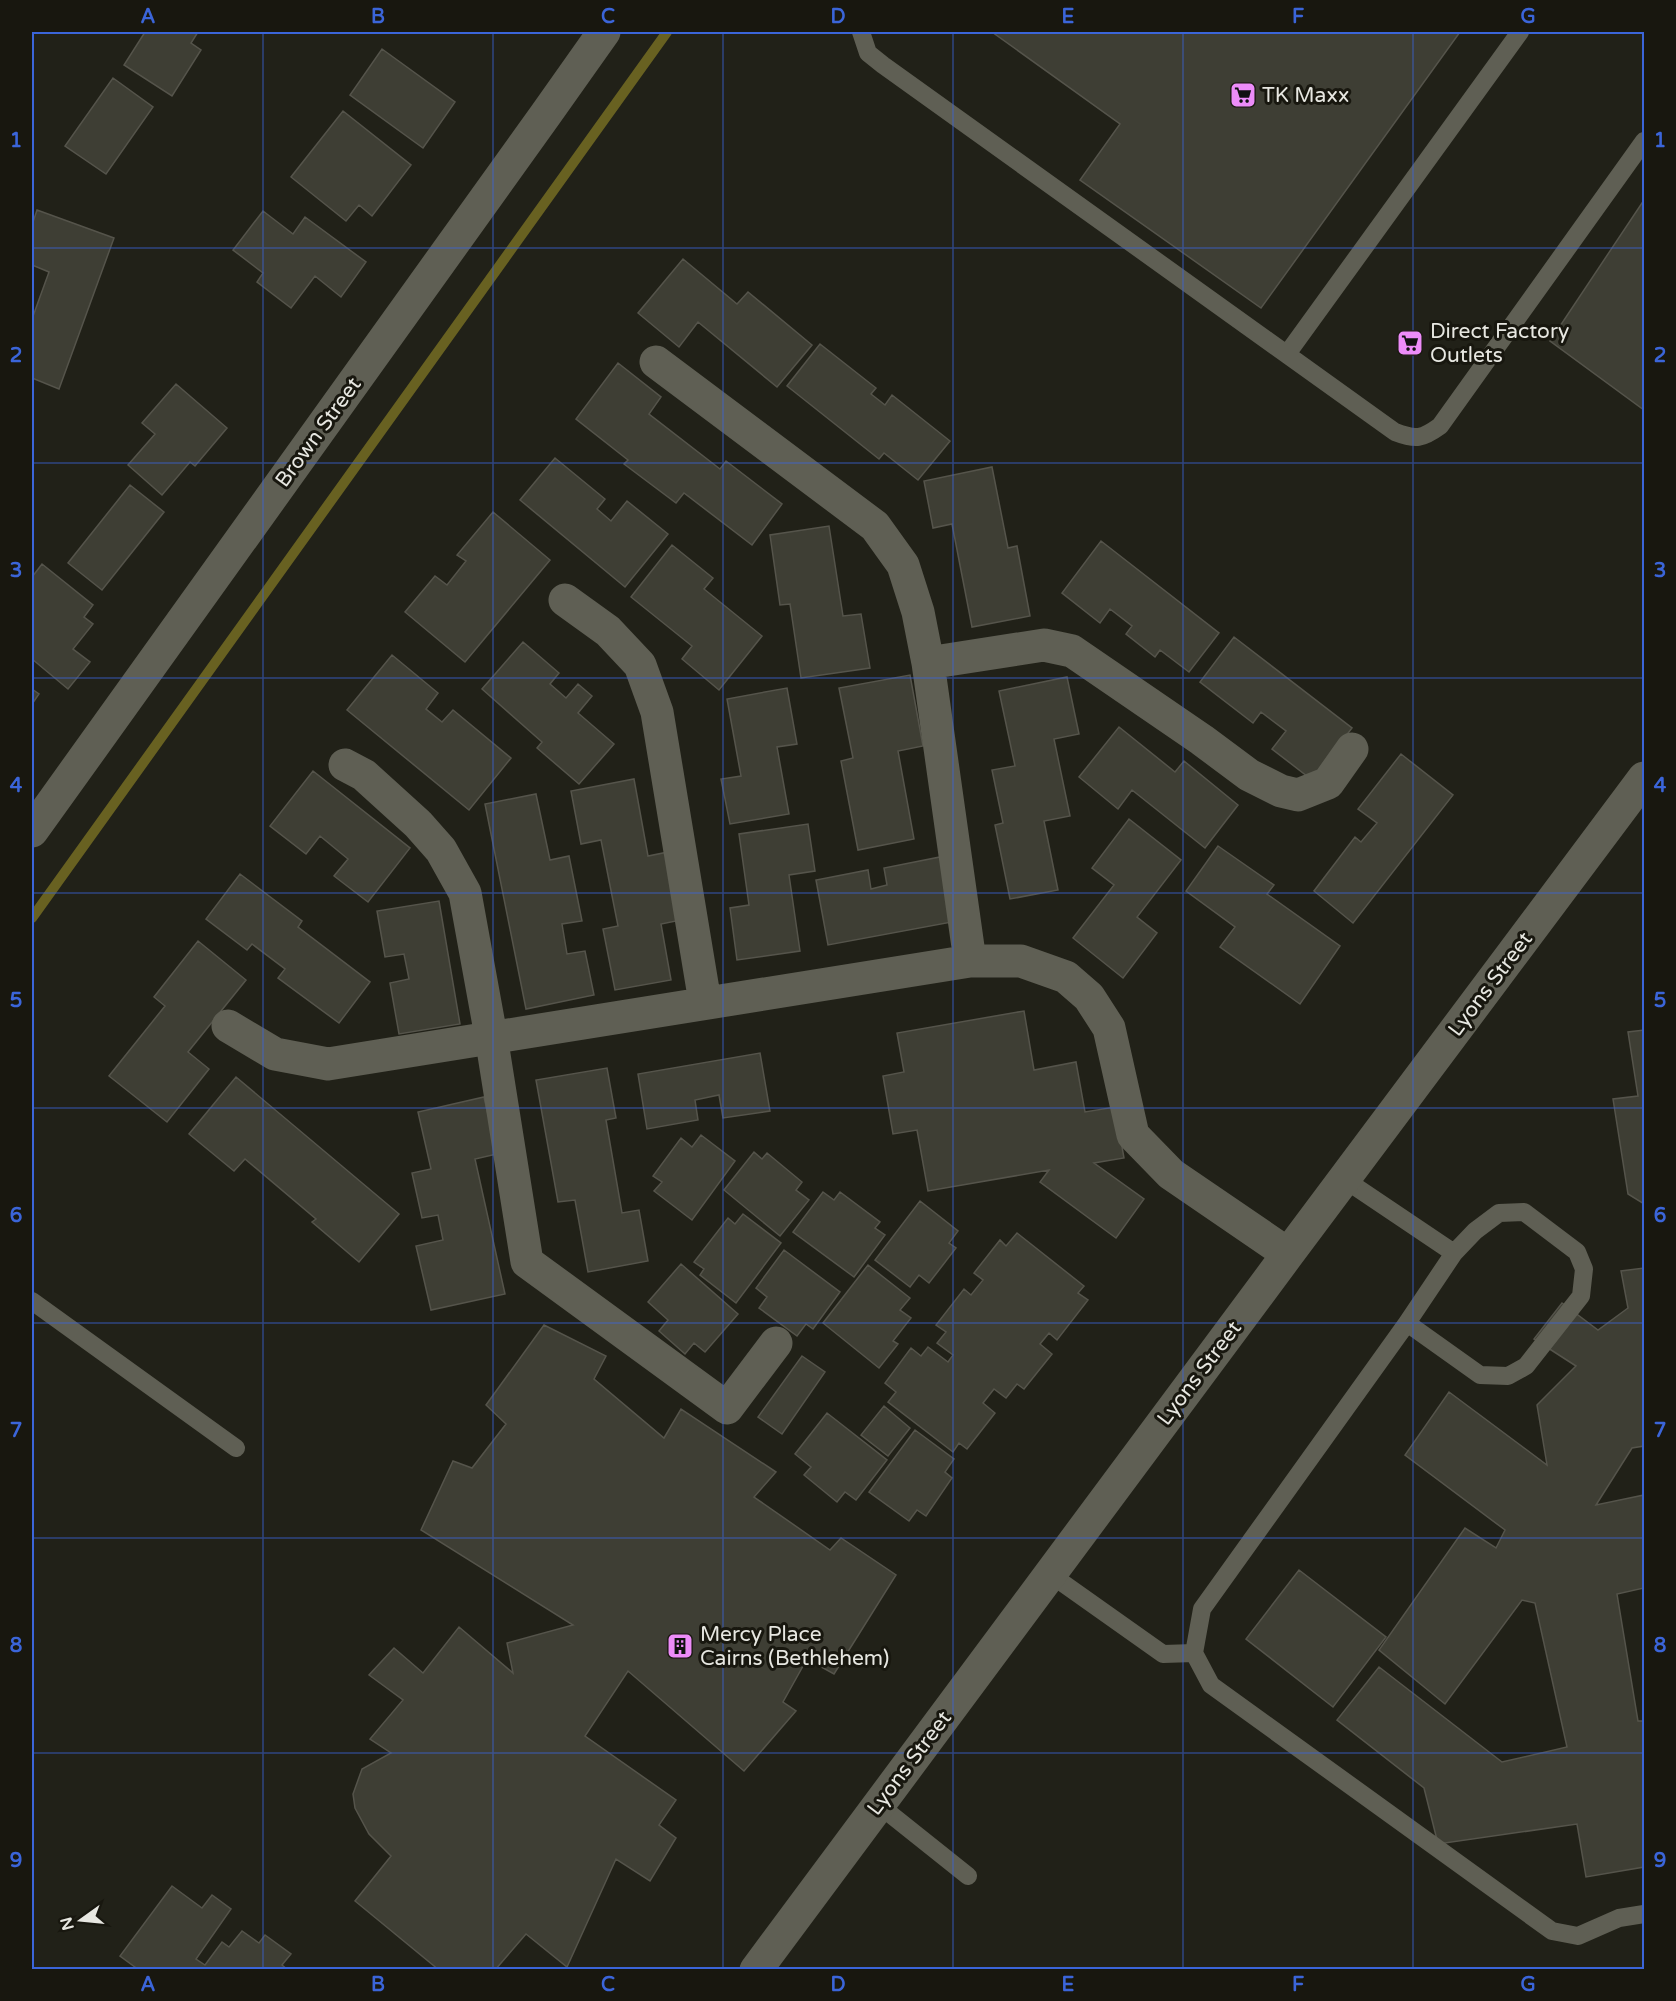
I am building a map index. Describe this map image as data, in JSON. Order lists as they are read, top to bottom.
{
  "streets": {
    "street": ["Brown Street", "Lyons Street"]
  },
  "places": {
    "supermarket": ["TK Maxx", "Direct Factory Outlets"],
    "building": ["Mercy Place Cairns (Bethlehem)"]
  },
  "north": "left",
  "grid": {
    "columns": [
      "A",
      "B",
      "C",
      "D",
      "E",
      "F",
      "G"
    ],
    "rows": [
      "1",
      "2",
      "3",
      "4",
      "5",
      "6",
      "7",
      "8",
      "9"
    ]
  }
}
